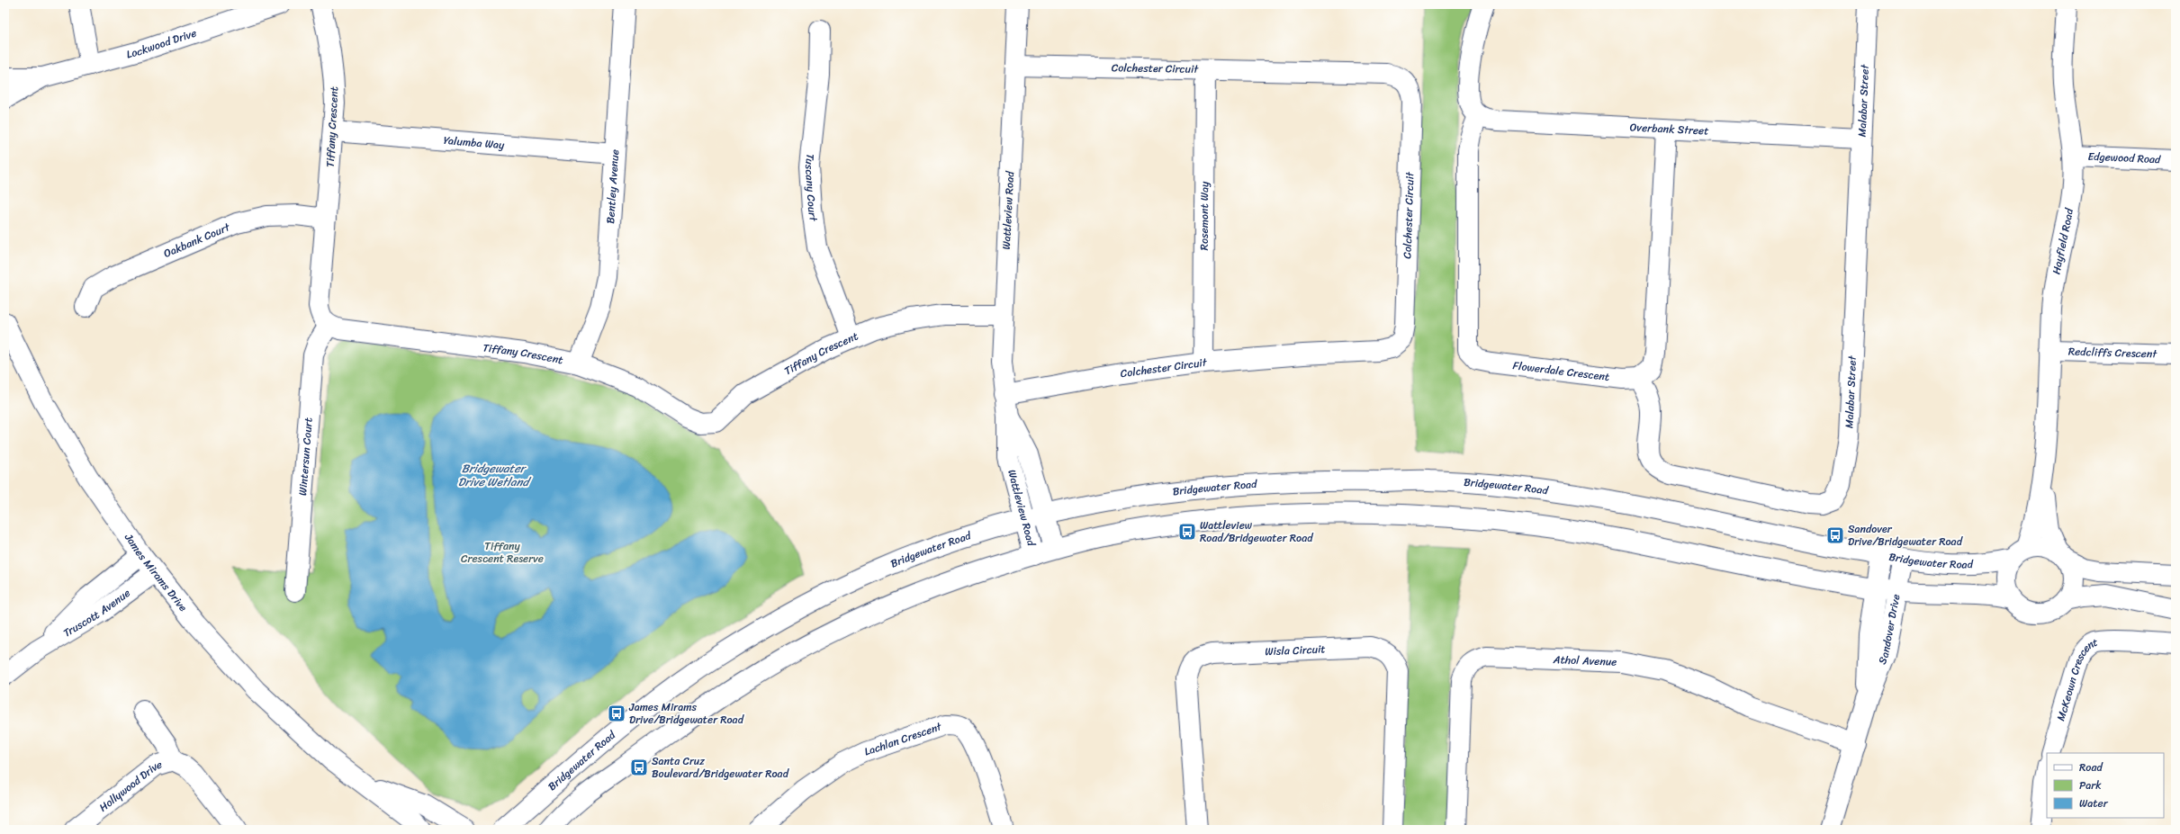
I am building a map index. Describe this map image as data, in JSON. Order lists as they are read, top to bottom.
{
  "streets": {
    "street": [
      "Lockwood Drive",
      "Colchester Circuit",
      "Malabar Street",
      "Tiffany Crescent",
      "Overbank Street",
      "Yalumba Way",
      "Edgewood Road",
      "Bentley Avenue",
      "Tuscany Court",
      "Wattleview Road",
      "Rosemont Way",
      "Oakbank Court",
      "Hayfield Road",
      "Redcliffs Crescent",
      "Flowerdale Crescent",
      "Wintersun Court",
      "Bridgewater Road",
      "James Mirams Drive",
      "Truscott Avenue",
      "Sandover Drive",
      "Wisla Circuit",
      "Athol Avenue",
      "McKeown Crescent",
      "Lachlan Crescent",
      "Hollywood Drive"
    ]
  },
  "crossings": [
    ["Colchester Circuit", "Wattleview Road"],
    ["Colchester Circuit", "Rosemont Way"],
    ["Malabar Street", "Overbank Street"],
    ["Malabar Street", "Flowerdale Crescent"],
    ["Tiffany Crescent", "Yalumba Way"],
    ["Tiffany Crescent", "Bentley Avenue"],
    ["Tiffany Crescent", "Tuscany Court"],
    ["Tiffany Crescent", "Wattleview Road"],
    ["Tiffany Crescent", "Oakbank Court"],
    ["Tiffany Crescent", "Wintersun Court"],
    ["Overbank Street", "Flowerdale Crescent"],
    ["Yalumba Way", "Bentley Avenue"],
    ["Edgewood Road", "Hayfield Road"],
    ["Wattleview Road", "Bridgewater Road"],
    ["Hayfield Road", "Redcliffs Crescent"],
    ["Hayfield Road", "Bridgewater Road"],
    ["Bridgewater Road", "Sandover Drive"],
    ["James Mirams Drive", "Truscott Avenue"],
    ["Sandover Drive", "Athol Avenue"]
  ],
  "water": ["Bridgewater Drive Wetland"],
  "parks": ["Tiffany Crescent Reserve"],
  "places": {
    "bus stop": [
      "Wattleview Road/Bridgewater Road",
      "Sandover Drive/Bridgewater Road",
      "James Mirams Drive/Bridgewater Road",
      "Santa Cruz Boulevard/Bridgewater Road"
    ]
  },
  "legend": ["Road", "Park", "Water"]
}
